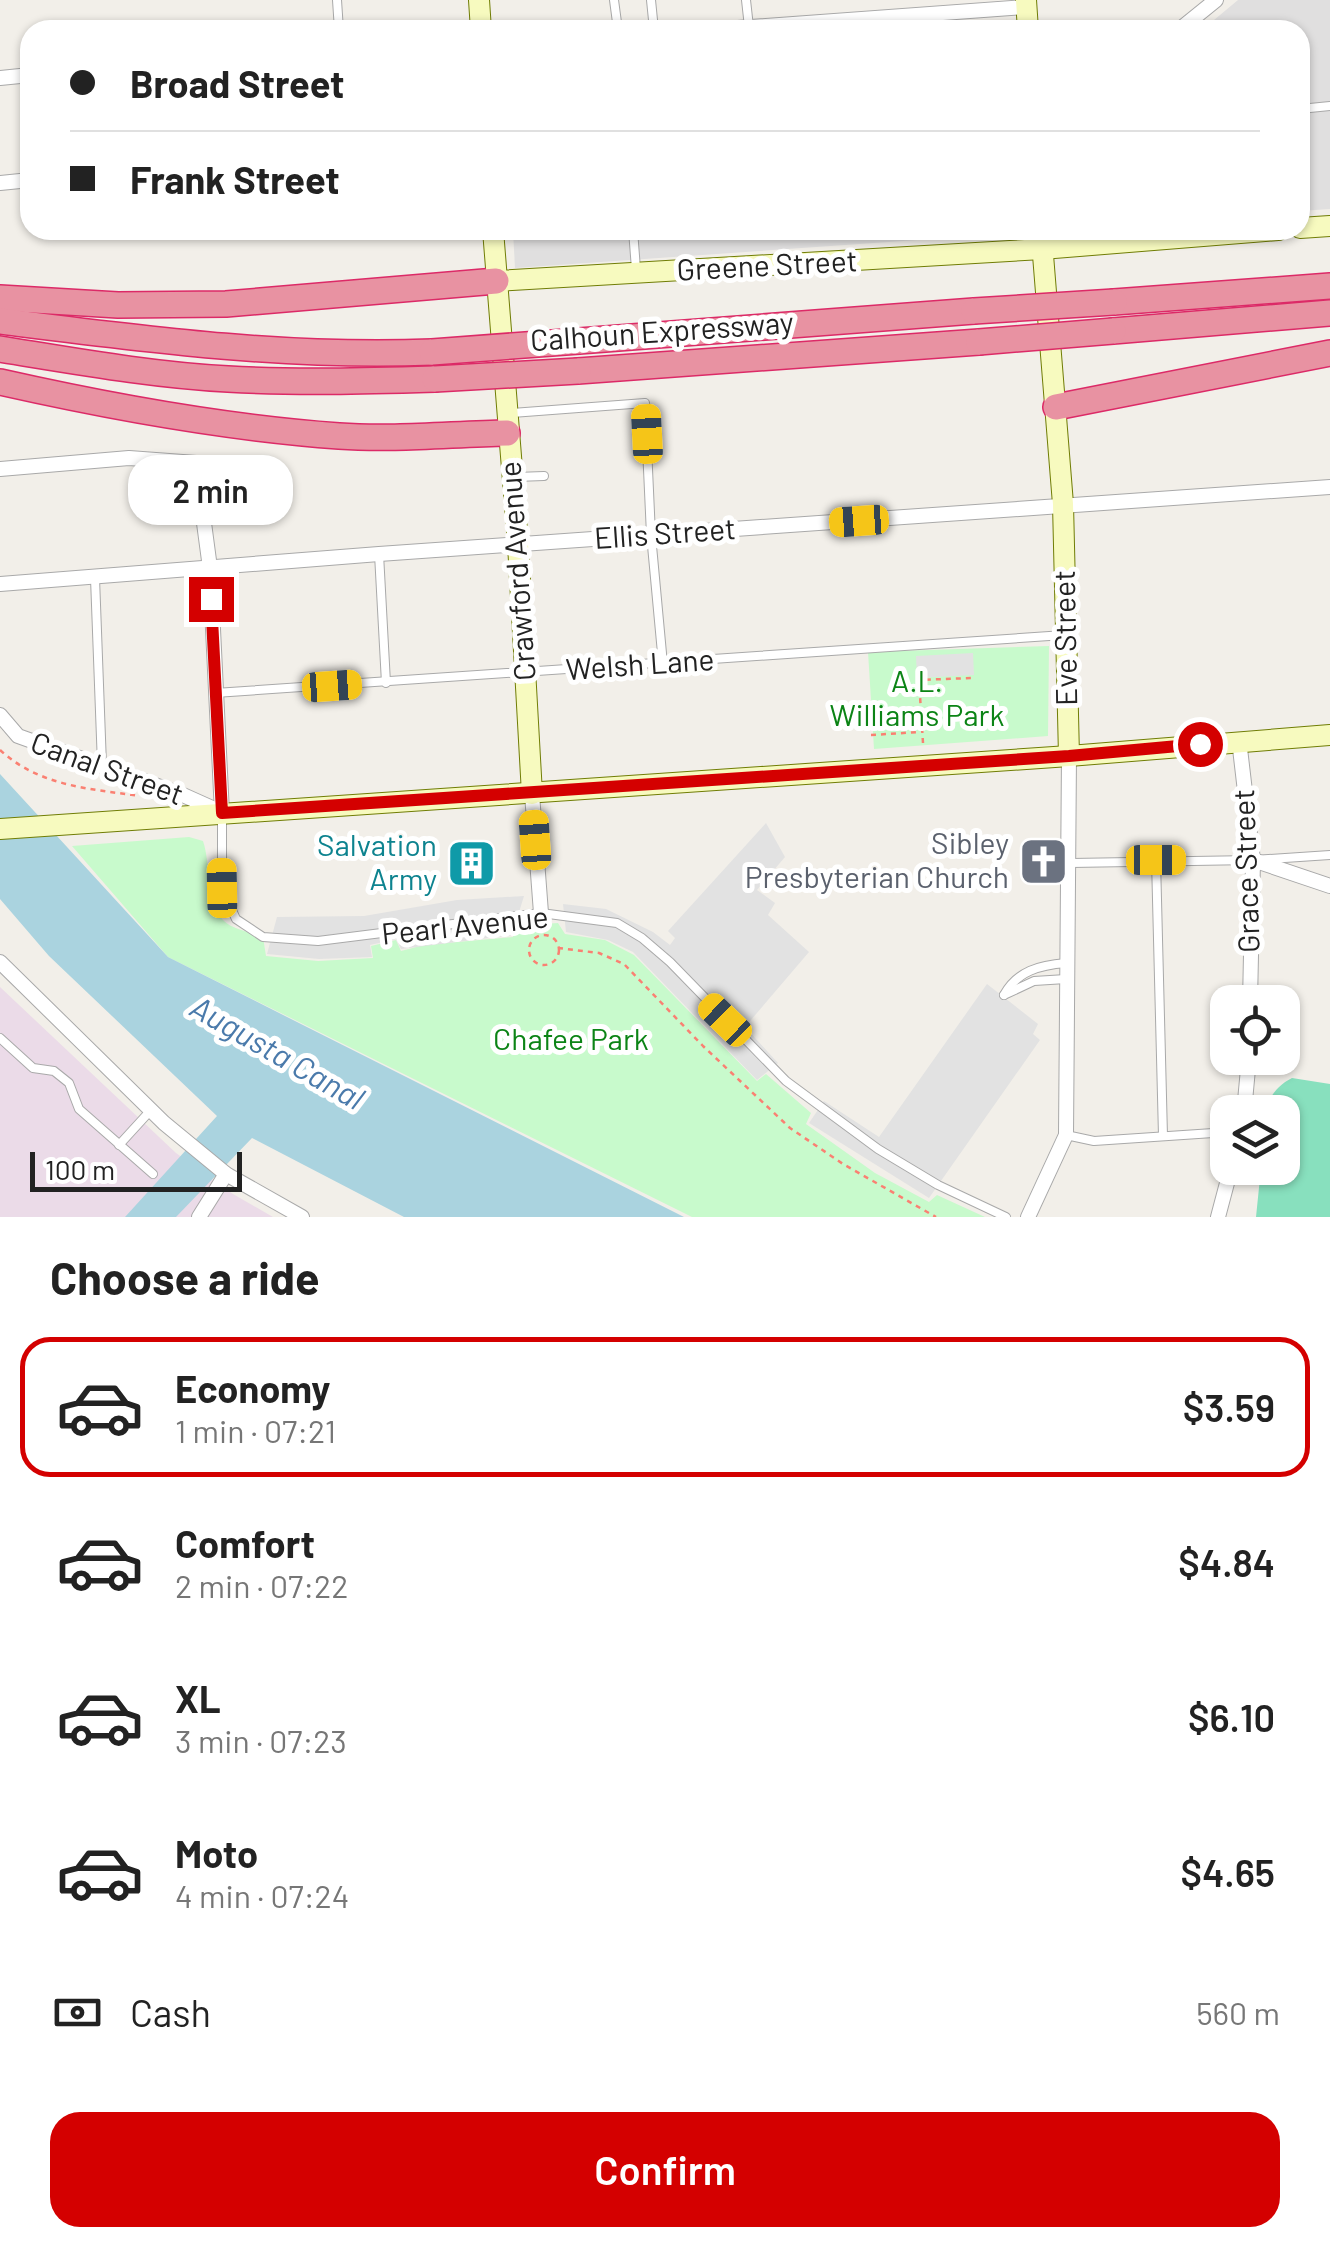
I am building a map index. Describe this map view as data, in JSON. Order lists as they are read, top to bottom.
{
  "streets": {
    "highway": ["Calhoun Expressway"],
    "street": [
      "Greene Street",
      "Ellis Street",
      "Crawford Avenue",
      "Eve Street",
      "Canal Street",
      "Grace Street"
    ],
    "lane": ["Welsh Lane", "Pearl Avenue"]
  },
  "crossings": [
    ["Greene Street", "Crawford Avenue"],
    ["Ellis Street", "Crawford Avenue"],
    ["Ellis Street", "Eve Street"],
    ["Crawford Avenue", "Welsh Lane"],
    ["Crawford Avenue", "Pearl Avenue"],
    ["Eve Street", "Welsh Lane"],
    ["Canal Street", "Pearl Avenue"]
  ],
  "water": ["Augusta Canal"],
  "parks": ["A.L. Williams Park", "Chafee Park"],
  "places": {
    "church": ["Sibley Presbyterian Church"],
    "building": ["Salvation Army"]
  },
  "scale_bar": "100 m",
  "page": {
    "banner": ["Broad Street", "Frank Street"],
    "bubble": "2 min",
    "scale": "100 m",
    "heading": "Choose a ride",
    "list": [
      {
        "name": "Economy",
        "note": "1 min · 07:21",
        "value": "$3.59"
      },
      {
        "name": "Comfort",
        "note": "2 min · 07:22",
        "value": "$4.84"
      },
      {
        "name": "XL",
        "note": "3 min · 07:23",
        "value": "$6.10"
      },
      {
        "name": "Moto",
        "note": "4 min · 07:24",
        "value": "$4.65"
      }
    ],
    "pay": ["Cash", "560 m"],
    "buttons": "Confirm"
  }
}
